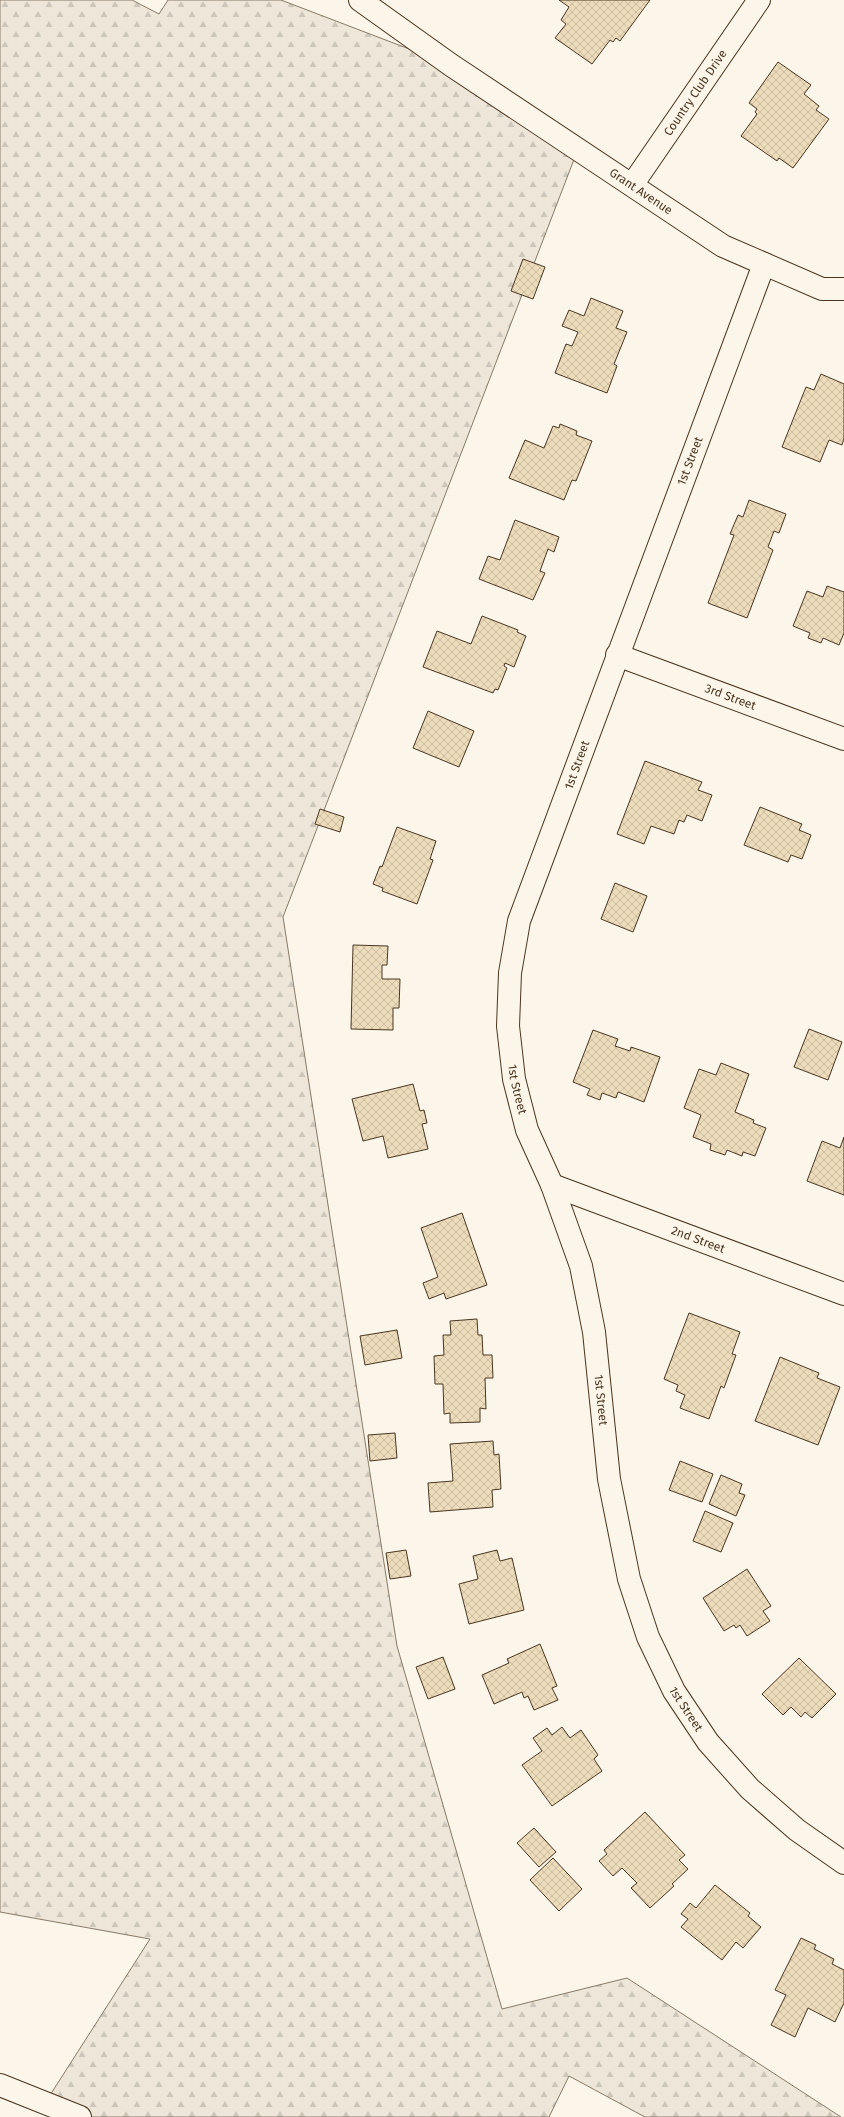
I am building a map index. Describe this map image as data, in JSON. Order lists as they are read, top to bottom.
{
  "streets": {
    "street": [
      "Country Club Drive",
      "Grant Avenue",
      "1st Street",
      "3rd Street",
      "2nd Street"
    ]
  },
  "crossings": [
    ["Country Club Drive", "Grant Avenue"],
    ["Grant Avenue", "1st Street"],
    ["1st Street", "3rd Street"],
    ["1st Street", "2nd Street"]
  ]
}
